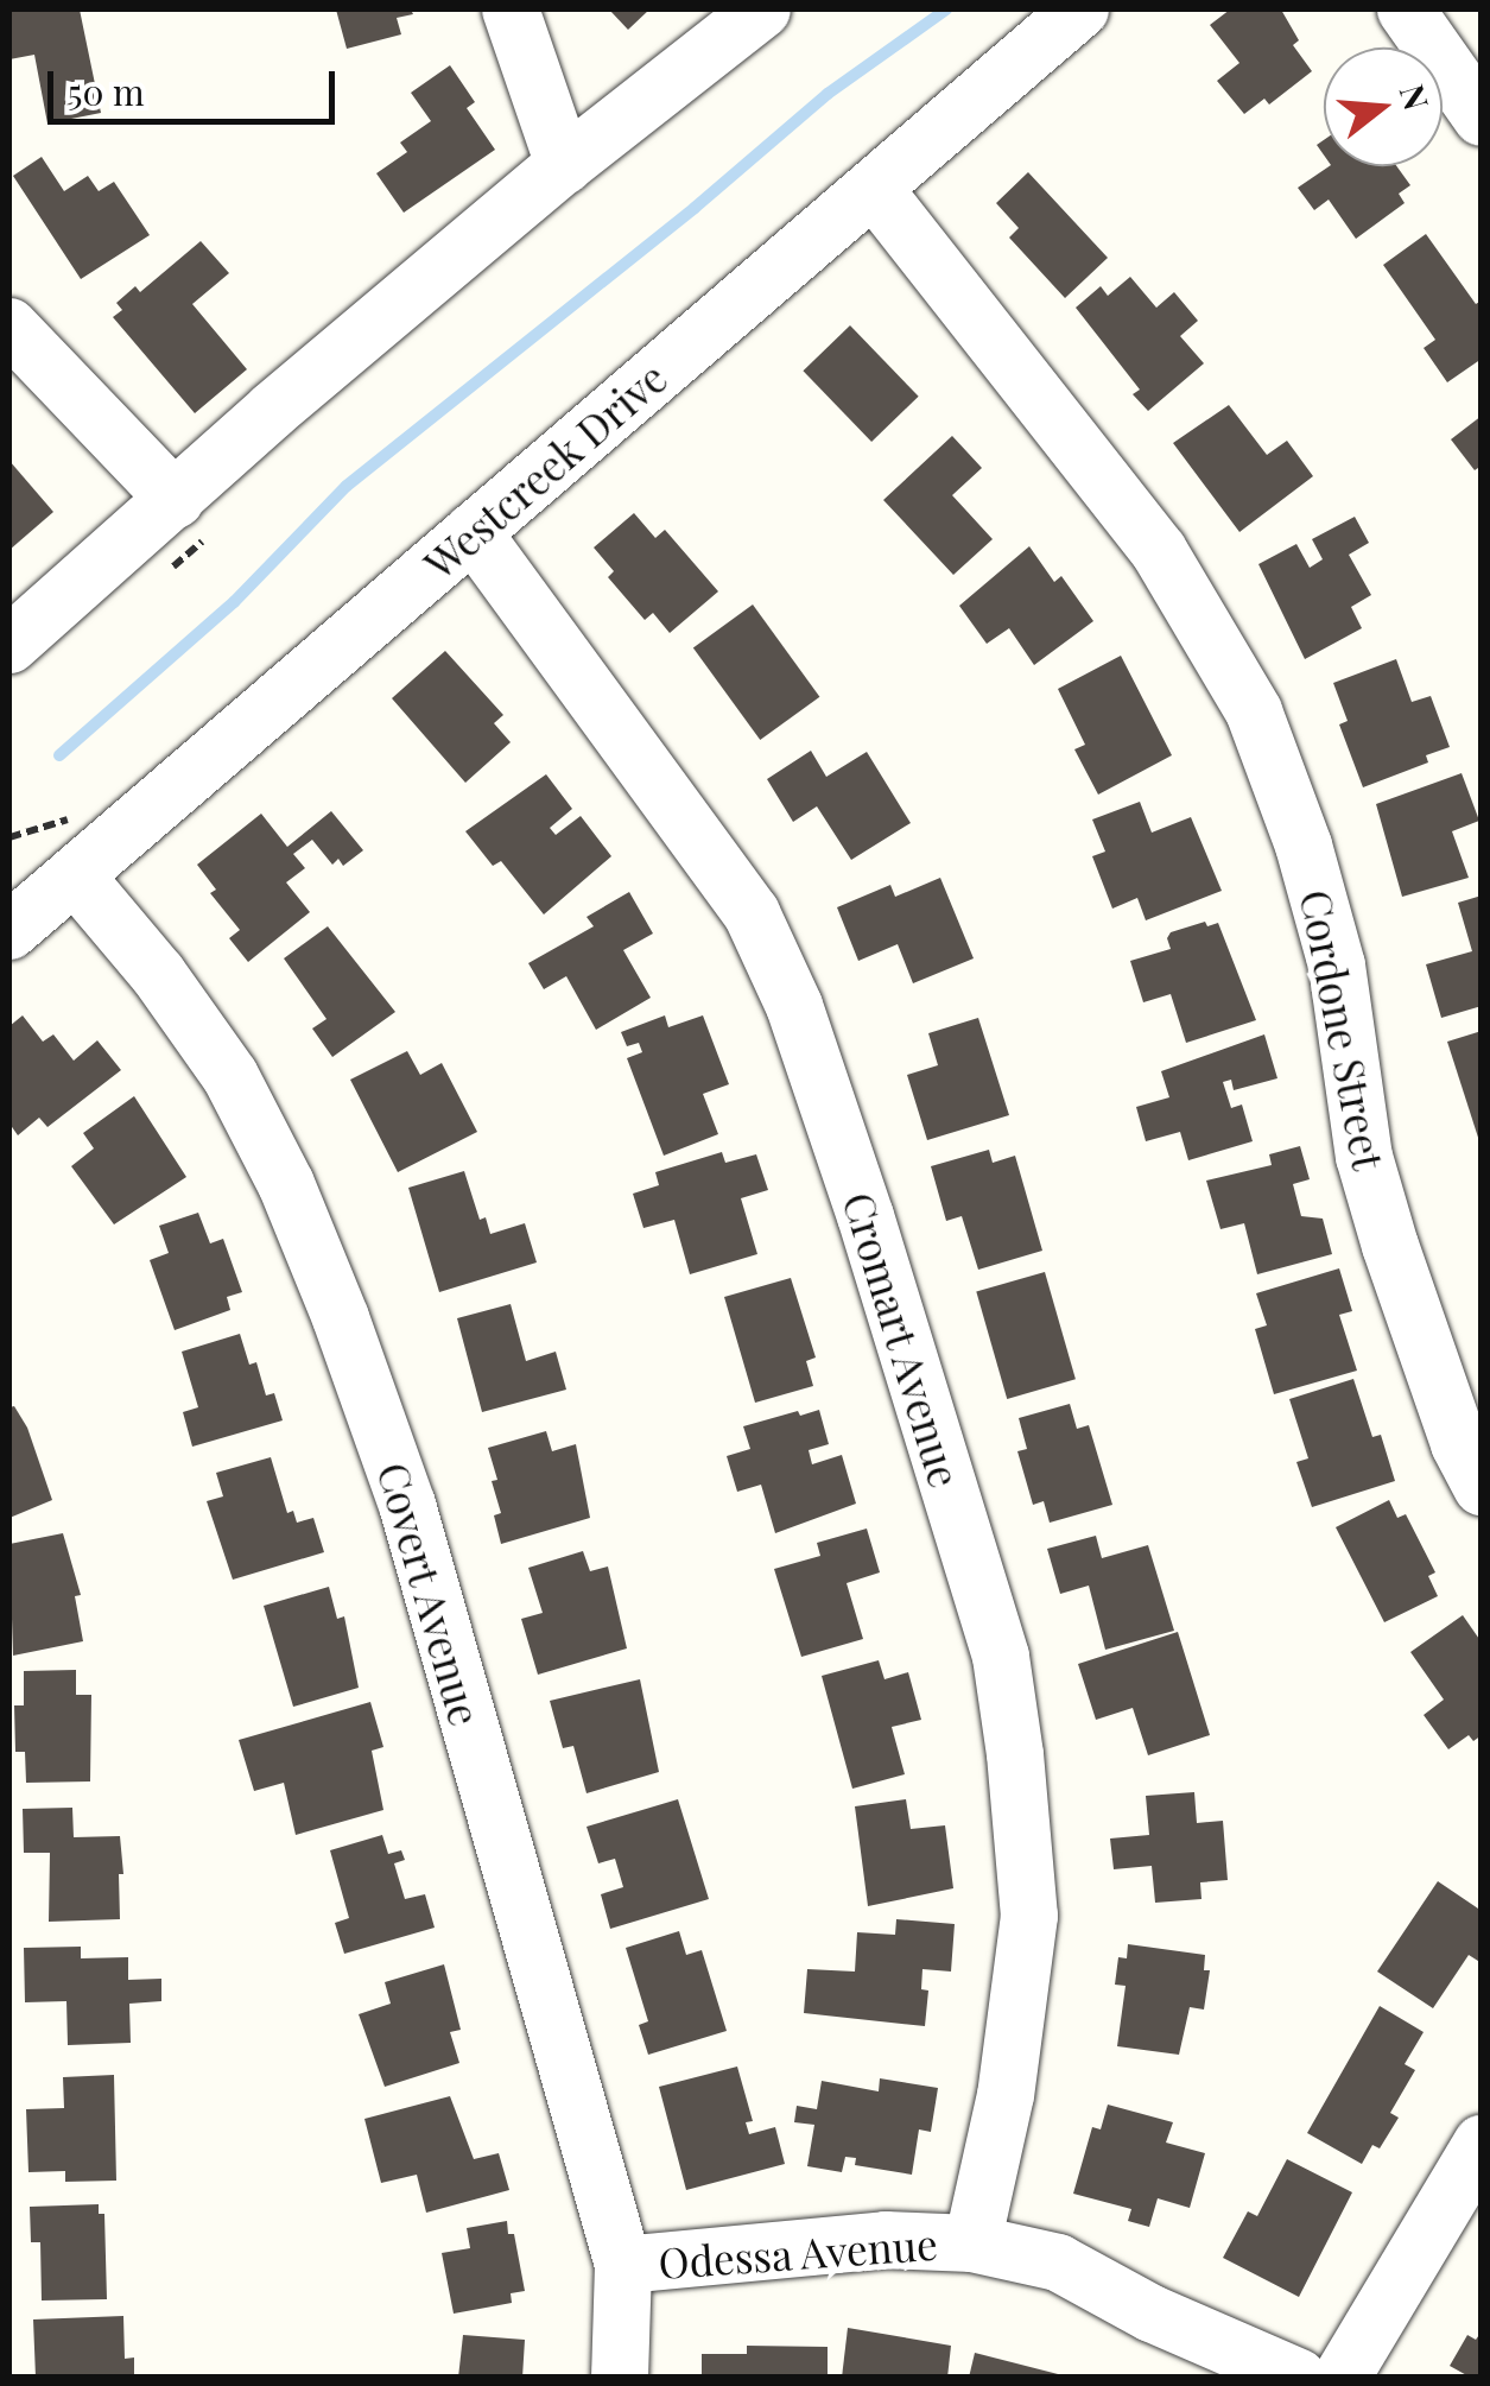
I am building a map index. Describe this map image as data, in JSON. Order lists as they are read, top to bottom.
{
  "streets": {
    "street": [
      "Westcreek Drive",
      "Cordone Street",
      "Cromart Avenue",
      "Covert Avenue",
      "Odessa Avenue"
    ]
  },
  "crossings": [
    ["Westcreek Drive", "Cordone Street"],
    ["Westcreek Drive", "Cromart Avenue"],
    ["Westcreek Drive", "Covert Avenue"],
    ["Cromart Avenue", "Odessa Avenue"],
    ["Covert Avenue", "Odessa Avenue"]
  ],
  "scale_bar": "50 m",
  "north": "right"
}
